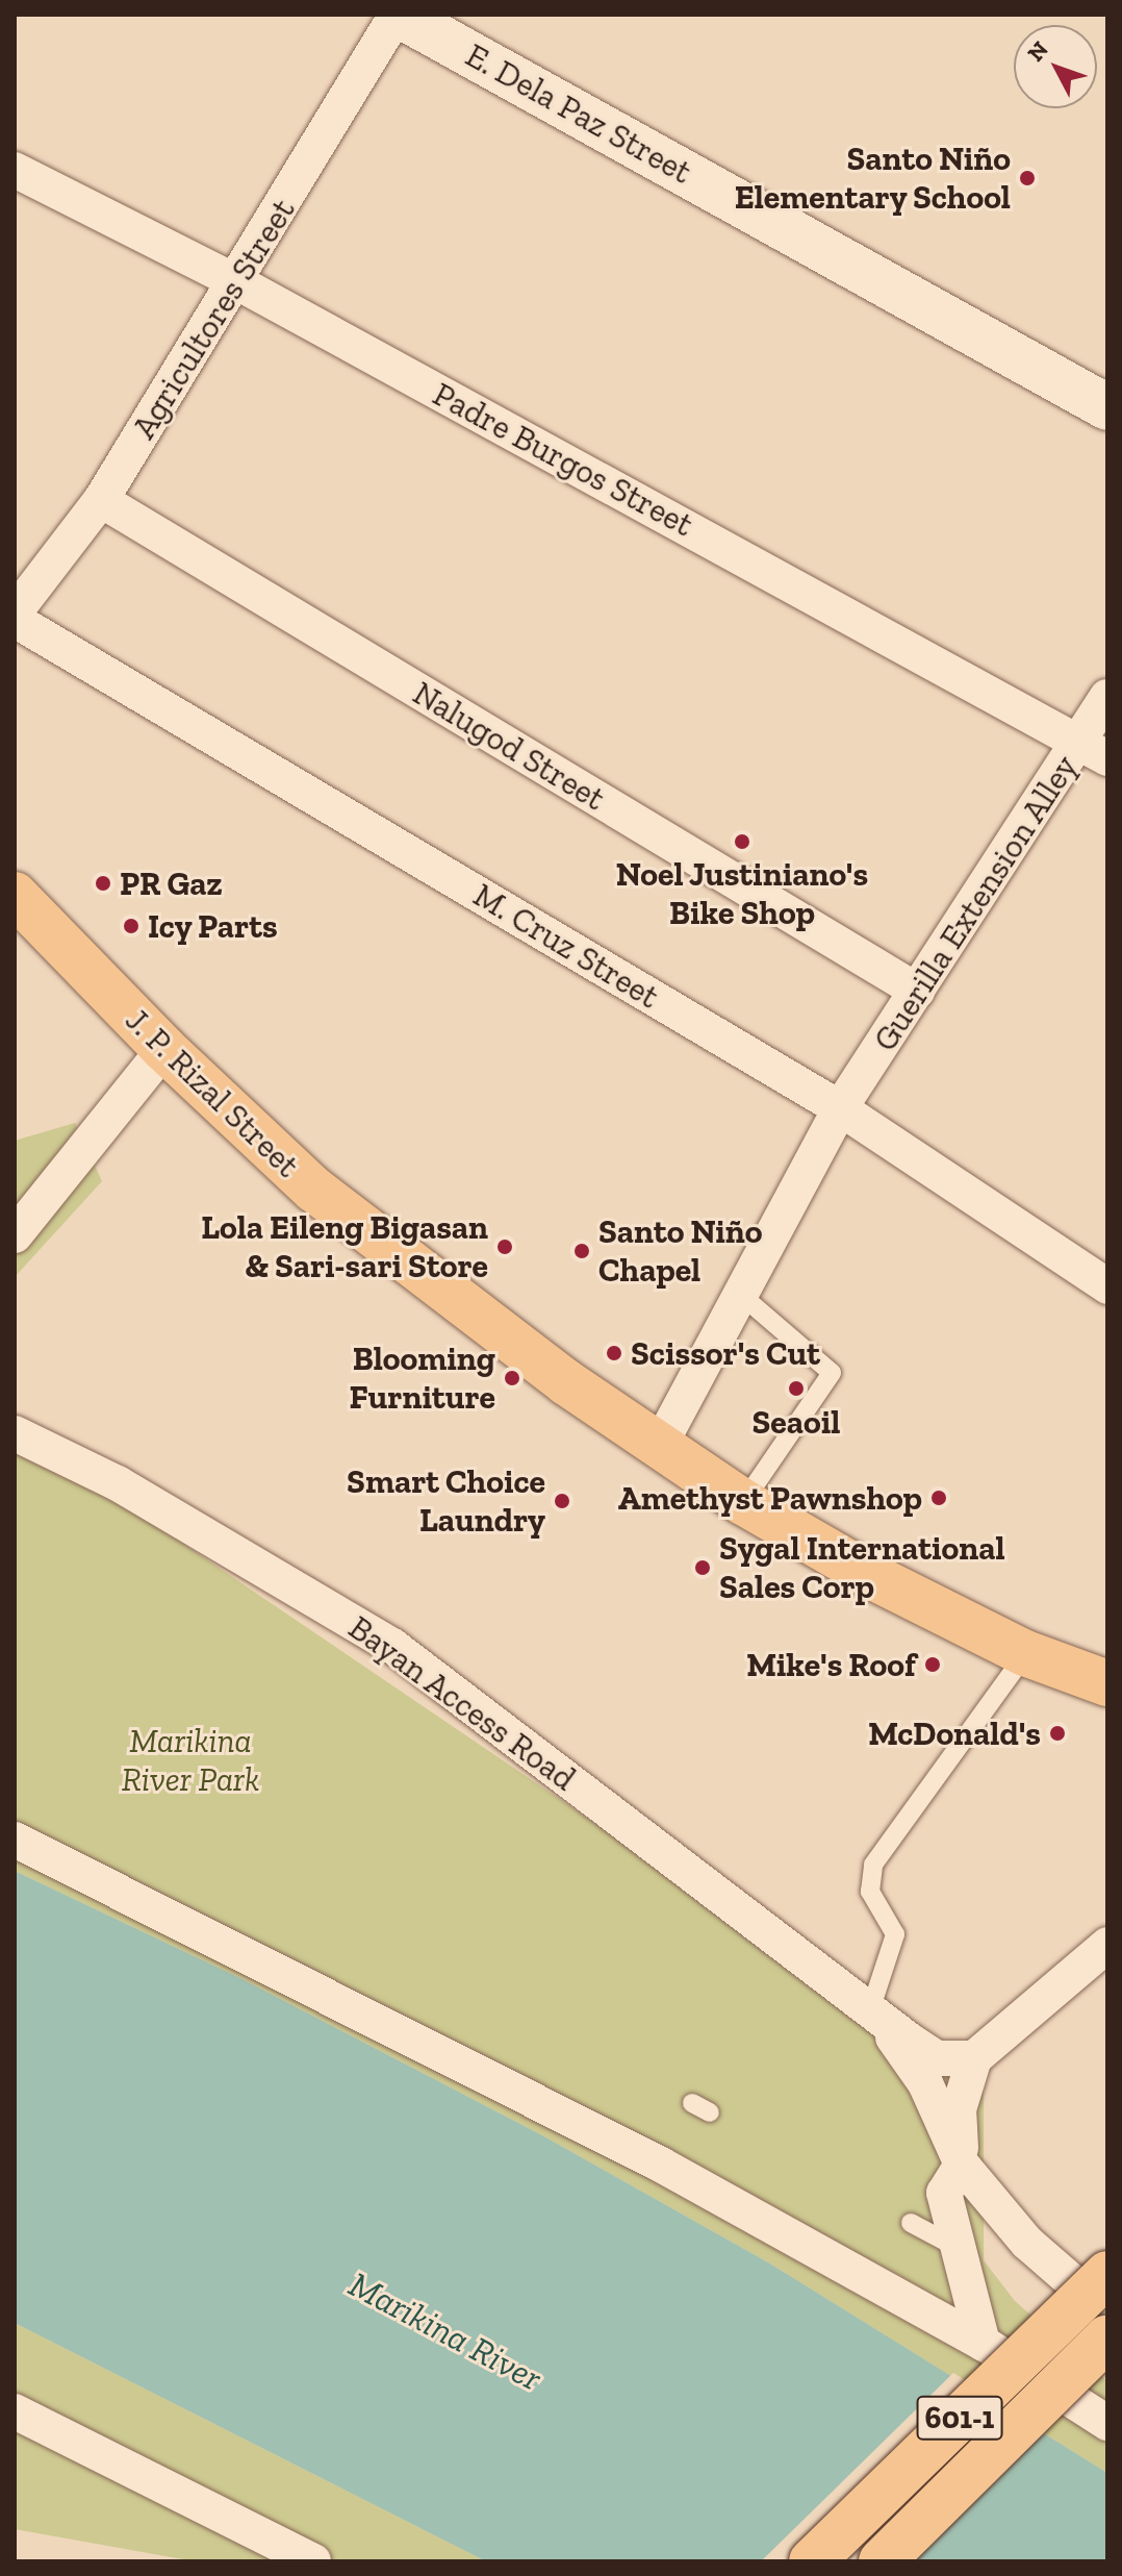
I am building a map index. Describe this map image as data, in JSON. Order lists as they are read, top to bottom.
{
  "streets": {
    "main road": ["J. P. Rizal Street", "601-1"],
    "street": [
      "E. Dela Paz Street",
      "Agricultores Street",
      "Padre Burgos Street",
      "Nalugod Street",
      "Guerilla Extension Alley",
      "M. Cruz Street",
      "Bayan Access Road"
    ]
  },
  "crossings": [
    ["E. Dela Paz Street", "Agricultores Street"],
    ["Agricultores Street", "Padre Burgos Street"],
    ["Agricultores Street", "Nalugod Street"],
    ["Padre Burgos Street", "Guerilla Extension Alley"],
    ["Nalugod Street", "Guerilla Extension Alley"],
    ["Guerilla Extension Alley", "M. Cruz Street"],
    ["Guerilla Extension Alley", "J. P. Rizal Street"],
    ["Bayan Access Road", "601-1"]
  ],
  "water": ["Marikina River"],
  "parks": ["Marikina River Park"],
  "places": [
    "Santo Niño Elementary School",
    "Noel Justiniano's Bike Shop",
    "PR Gaz",
    "Icy Parts",
    "Lola Eileng Bigasan & Sari-sari Store",
    "Santo Niño Chapel",
    "Scissor's Cut",
    "Blooming Furniture",
    "Seaoil",
    "Amethyst Pawnshop",
    "Smart Choice Laundry",
    "Sygal International Sales Corp",
    "Mike's Roof",
    "McDonald's"
  ],
  "north": "top left"
}
